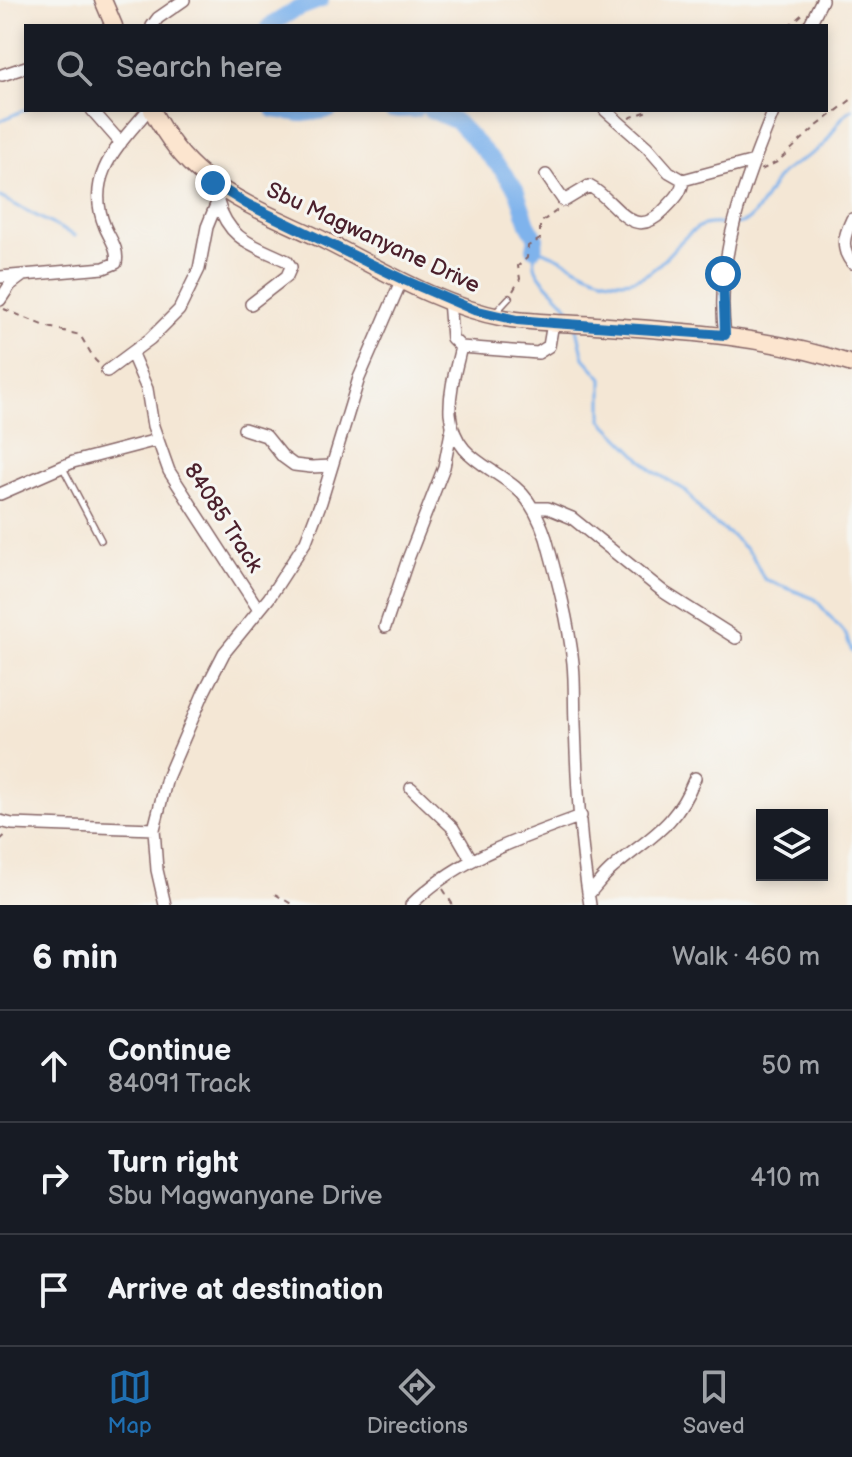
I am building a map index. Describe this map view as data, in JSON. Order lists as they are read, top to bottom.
{
  "streets": {
    "main road": ["Sbu Magwanyane Drive"],
    "street": ["84085 Track"]
  },
  "page": {
    "search": "Search here",
    "heading": ["6 min", "Walk · 460 m"],
    "list": [
      ["Continue", "84091 Track", "50 m"],
      ["Turn right", "Sbu Magwanyane Drive", "410 m"],
      "Arrive at destination"
    ],
    "nav": ["Map", "Directions", "Saved"]
  }
}
